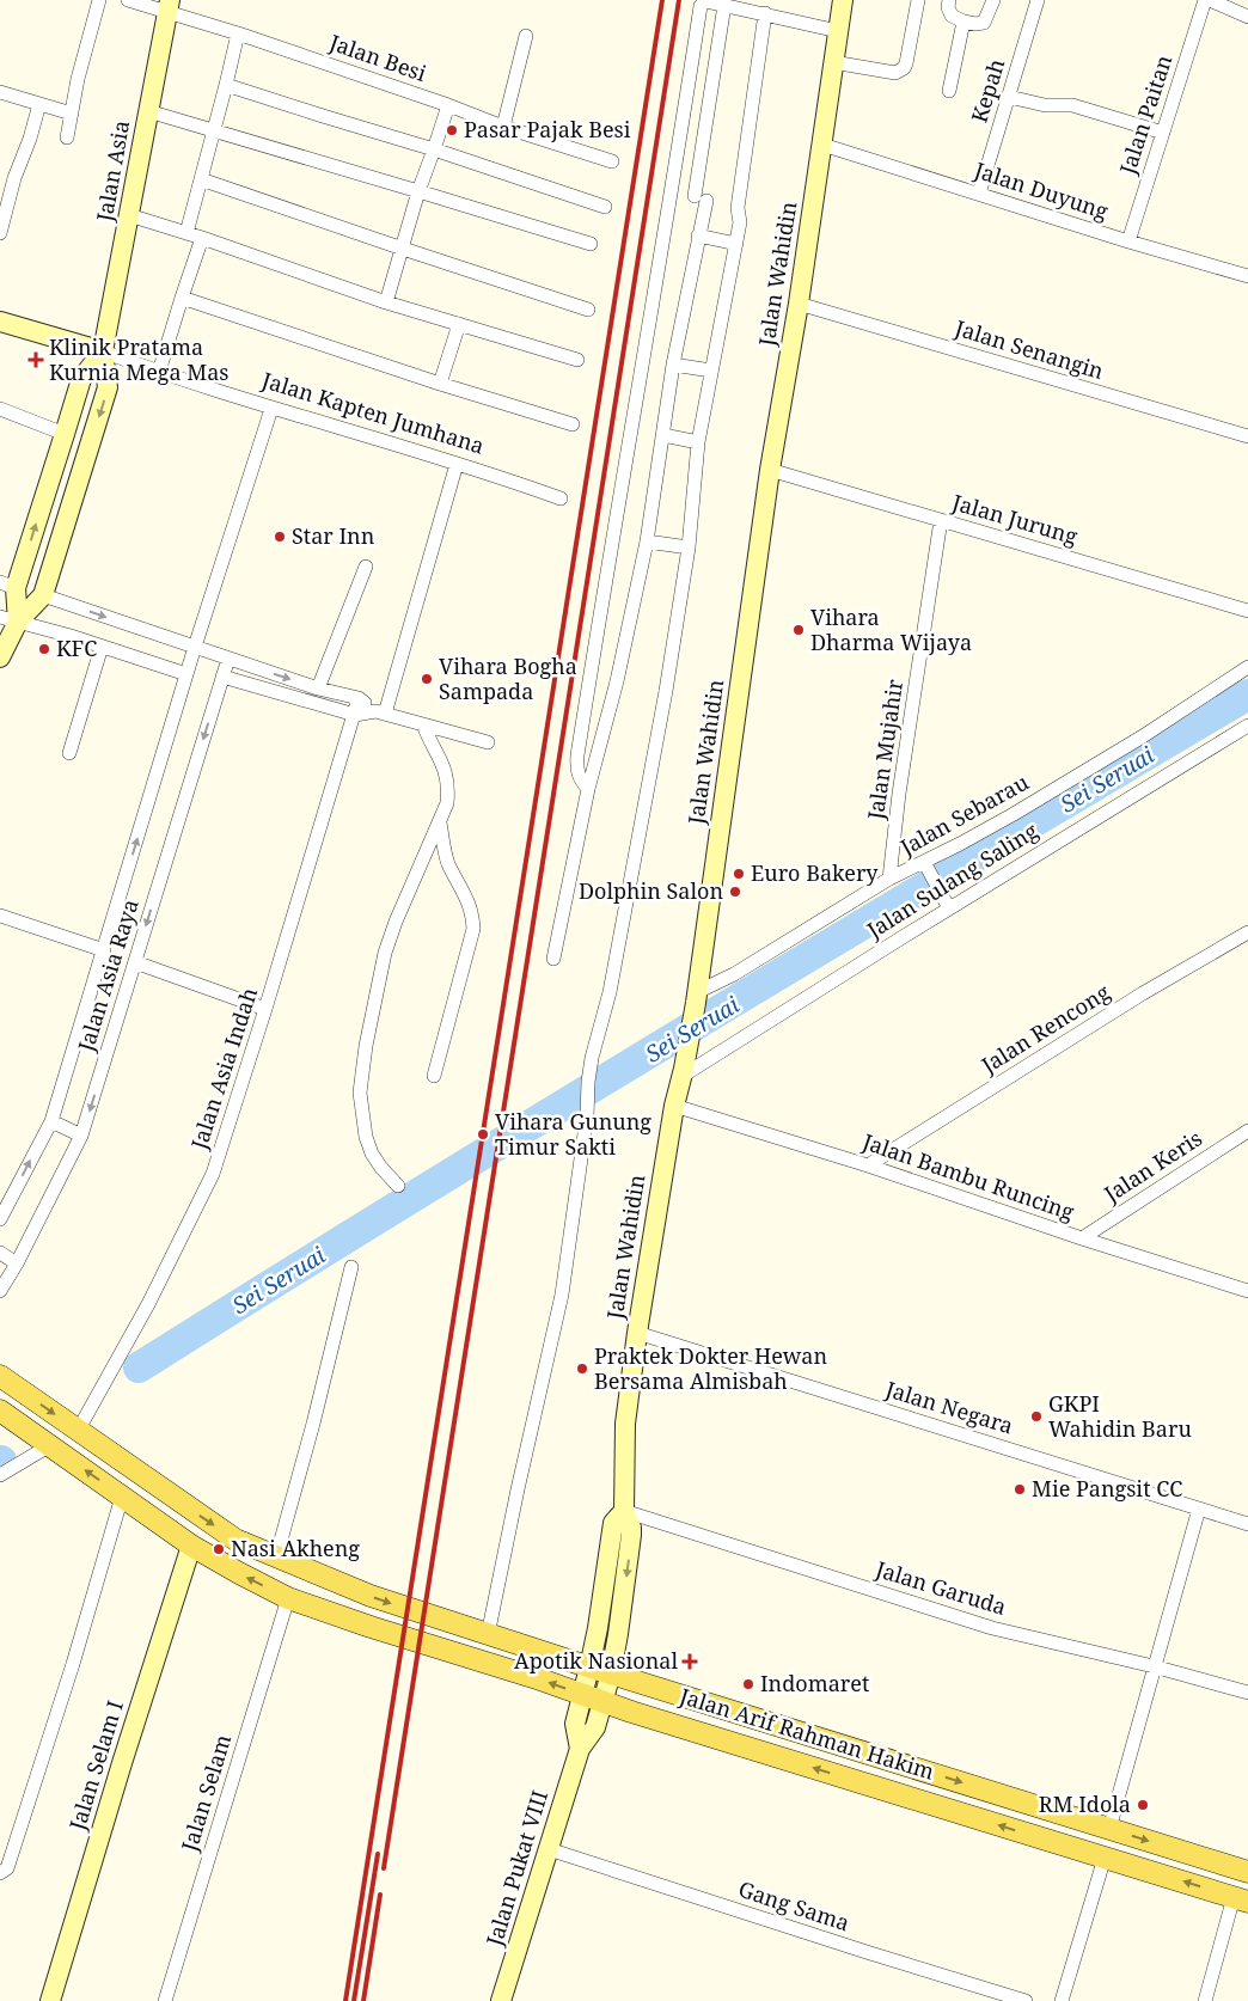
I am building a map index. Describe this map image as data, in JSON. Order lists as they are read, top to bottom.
{
  "streets": {
    "main road": ["Jalan Arif Rahman Hakim"],
    "street": [
      "Jalan Besi",
      "Kepah",
      "Jalan Paitan",
      "Jalan Asia",
      "Jalan Duyung",
      "Jalan Wahidin",
      "Jalan Senangin",
      "Jalan Kapten Jumhana",
      "Jalan Jurung",
      "Jalan Mujahir",
      "Jalan Sebarau",
      "Jalan Sulang Saling",
      "Jalan Asia Raya",
      "Jalan Rencong",
      "Jalan Asia Indah",
      "Jalan Keris",
      "Jalan Bambu Runcing",
      "Jalan Negara",
      "Jalan Garuda",
      "Jalan Selam I",
      "Jalan Selam",
      "Jalan Pukat VIII",
      "Gang Sama"
    ]
  },
  "crossings": [
    ["Jalan Besi", "Jalan Asia"],
    ["Kepah", "Jalan Duyung"],
    ["Jalan Paitan", "Jalan Duyung"],
    ["Jalan Asia", "Jalan Kapten Jumhana"],
    ["Jalan Duyung", "Jalan Wahidin"],
    ["Jalan Wahidin", "Jalan Senangin"],
    ["Jalan Wahidin", "Jalan Jurung"],
    ["Jalan Wahidin", "Jalan Sebarau"],
    ["Jalan Wahidin", "Jalan Sulang Saling"],
    ["Jalan Wahidin", "Jalan Bambu Runcing"],
    ["Jalan Wahidin", "Jalan Negara"],
    ["Jalan Wahidin", "Jalan Garuda"],
    ["Jalan Wahidin", "Jalan Arif Rahman Hakim"],
    ["Jalan Wahidin", "Jalan Pukat VIII"],
    ["Jalan Kapten Jumhana", "Jalan Asia Raya"],
    ["Jalan Jurung", "Jalan Mujahir"],
    ["Jalan Mujahir", "Jalan Sebarau"],
    ["Jalan Rencong", "Jalan Bambu Runcing"],
    ["Jalan Asia Indah", "Jalan Arif Rahman Hakim"],
    ["Jalan Keris", "Jalan Bambu Runcing"],
    ["Jalan Arif Rahman Hakim", "Jalan Selam I"],
    ["Jalan Arif Rahman Hakim", "Jalan Selam"],
    ["Jalan Arif Rahman Hakim", "Jalan Pukat VIII"],
    ["Jalan Pukat VIII", "Gang Sama"]
  ],
  "water": ["Sei Seruai"],
  "places": {
    "other": [
      "Pasar Pajak Besi",
      "Star Inn",
      "Vihara Dharma Wijaya",
      "KFC",
      "Vihara Bogha Sampada",
      "Euro Bakery",
      "Dolphin Salon",
      "Vihara Gunung Timur Sakti",
      "Praktek Dokter Hewan Bersama Almisbah",
      "GKPI Wahidin Baru",
      "Mie Pangsit CC",
      "Nasi Akheng",
      "Indomaret",
      "RM Idola"
    ],
    "health": ["Klinik Pratama Kurnia Mega Mas", "Apotik Nasional"]
  }
}
